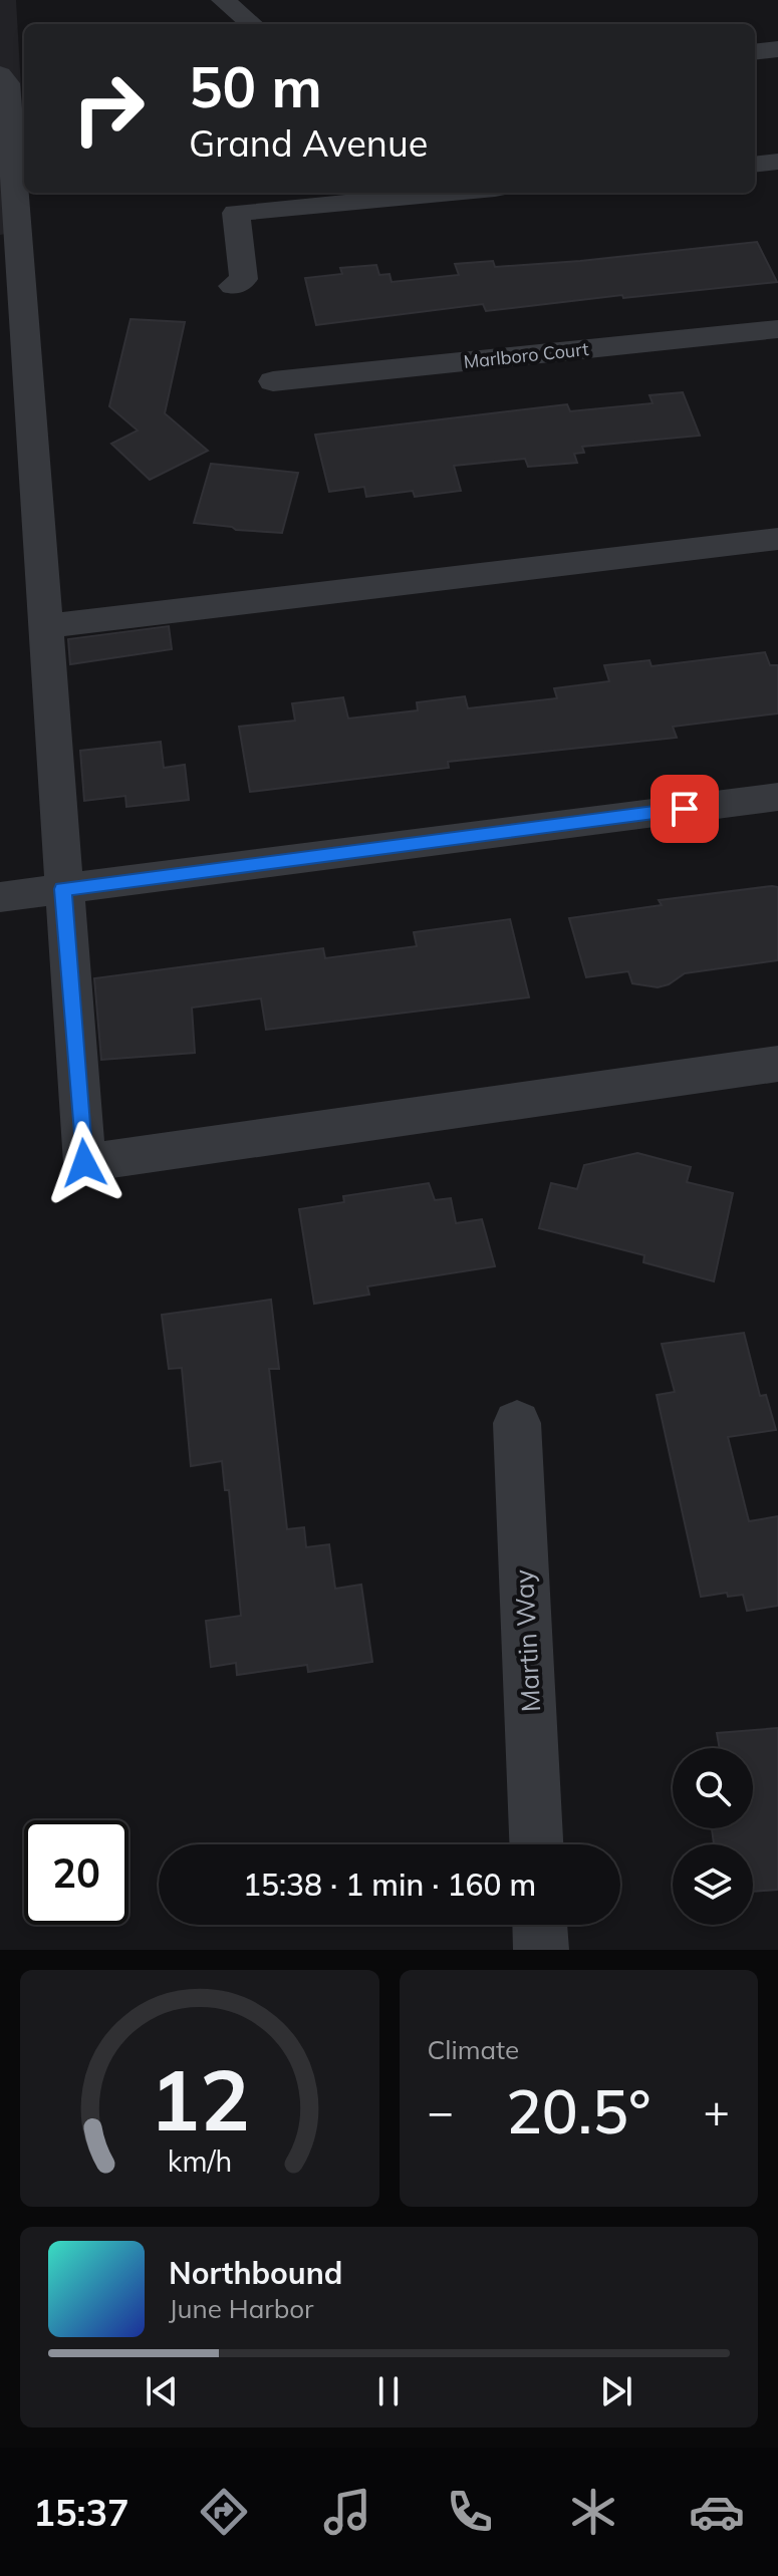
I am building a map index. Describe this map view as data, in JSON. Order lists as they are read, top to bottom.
{
  "streets": {
    "street": ["Marlboro Court", "Martin Way"]
  },
  "page": {
    "turn": ["50 m", "Grand Avenue"],
    "limit": "20",
    "trip": "15:38 · 1 min · 160 m",
    "tile": "Climate",
    "heat": ["−", "20.5°", "+"],
    "song": ["Northbound", "June Harbor"],
    "tabs": "15:37",
    "gauge": ["12", "km/h"]
  }
}
